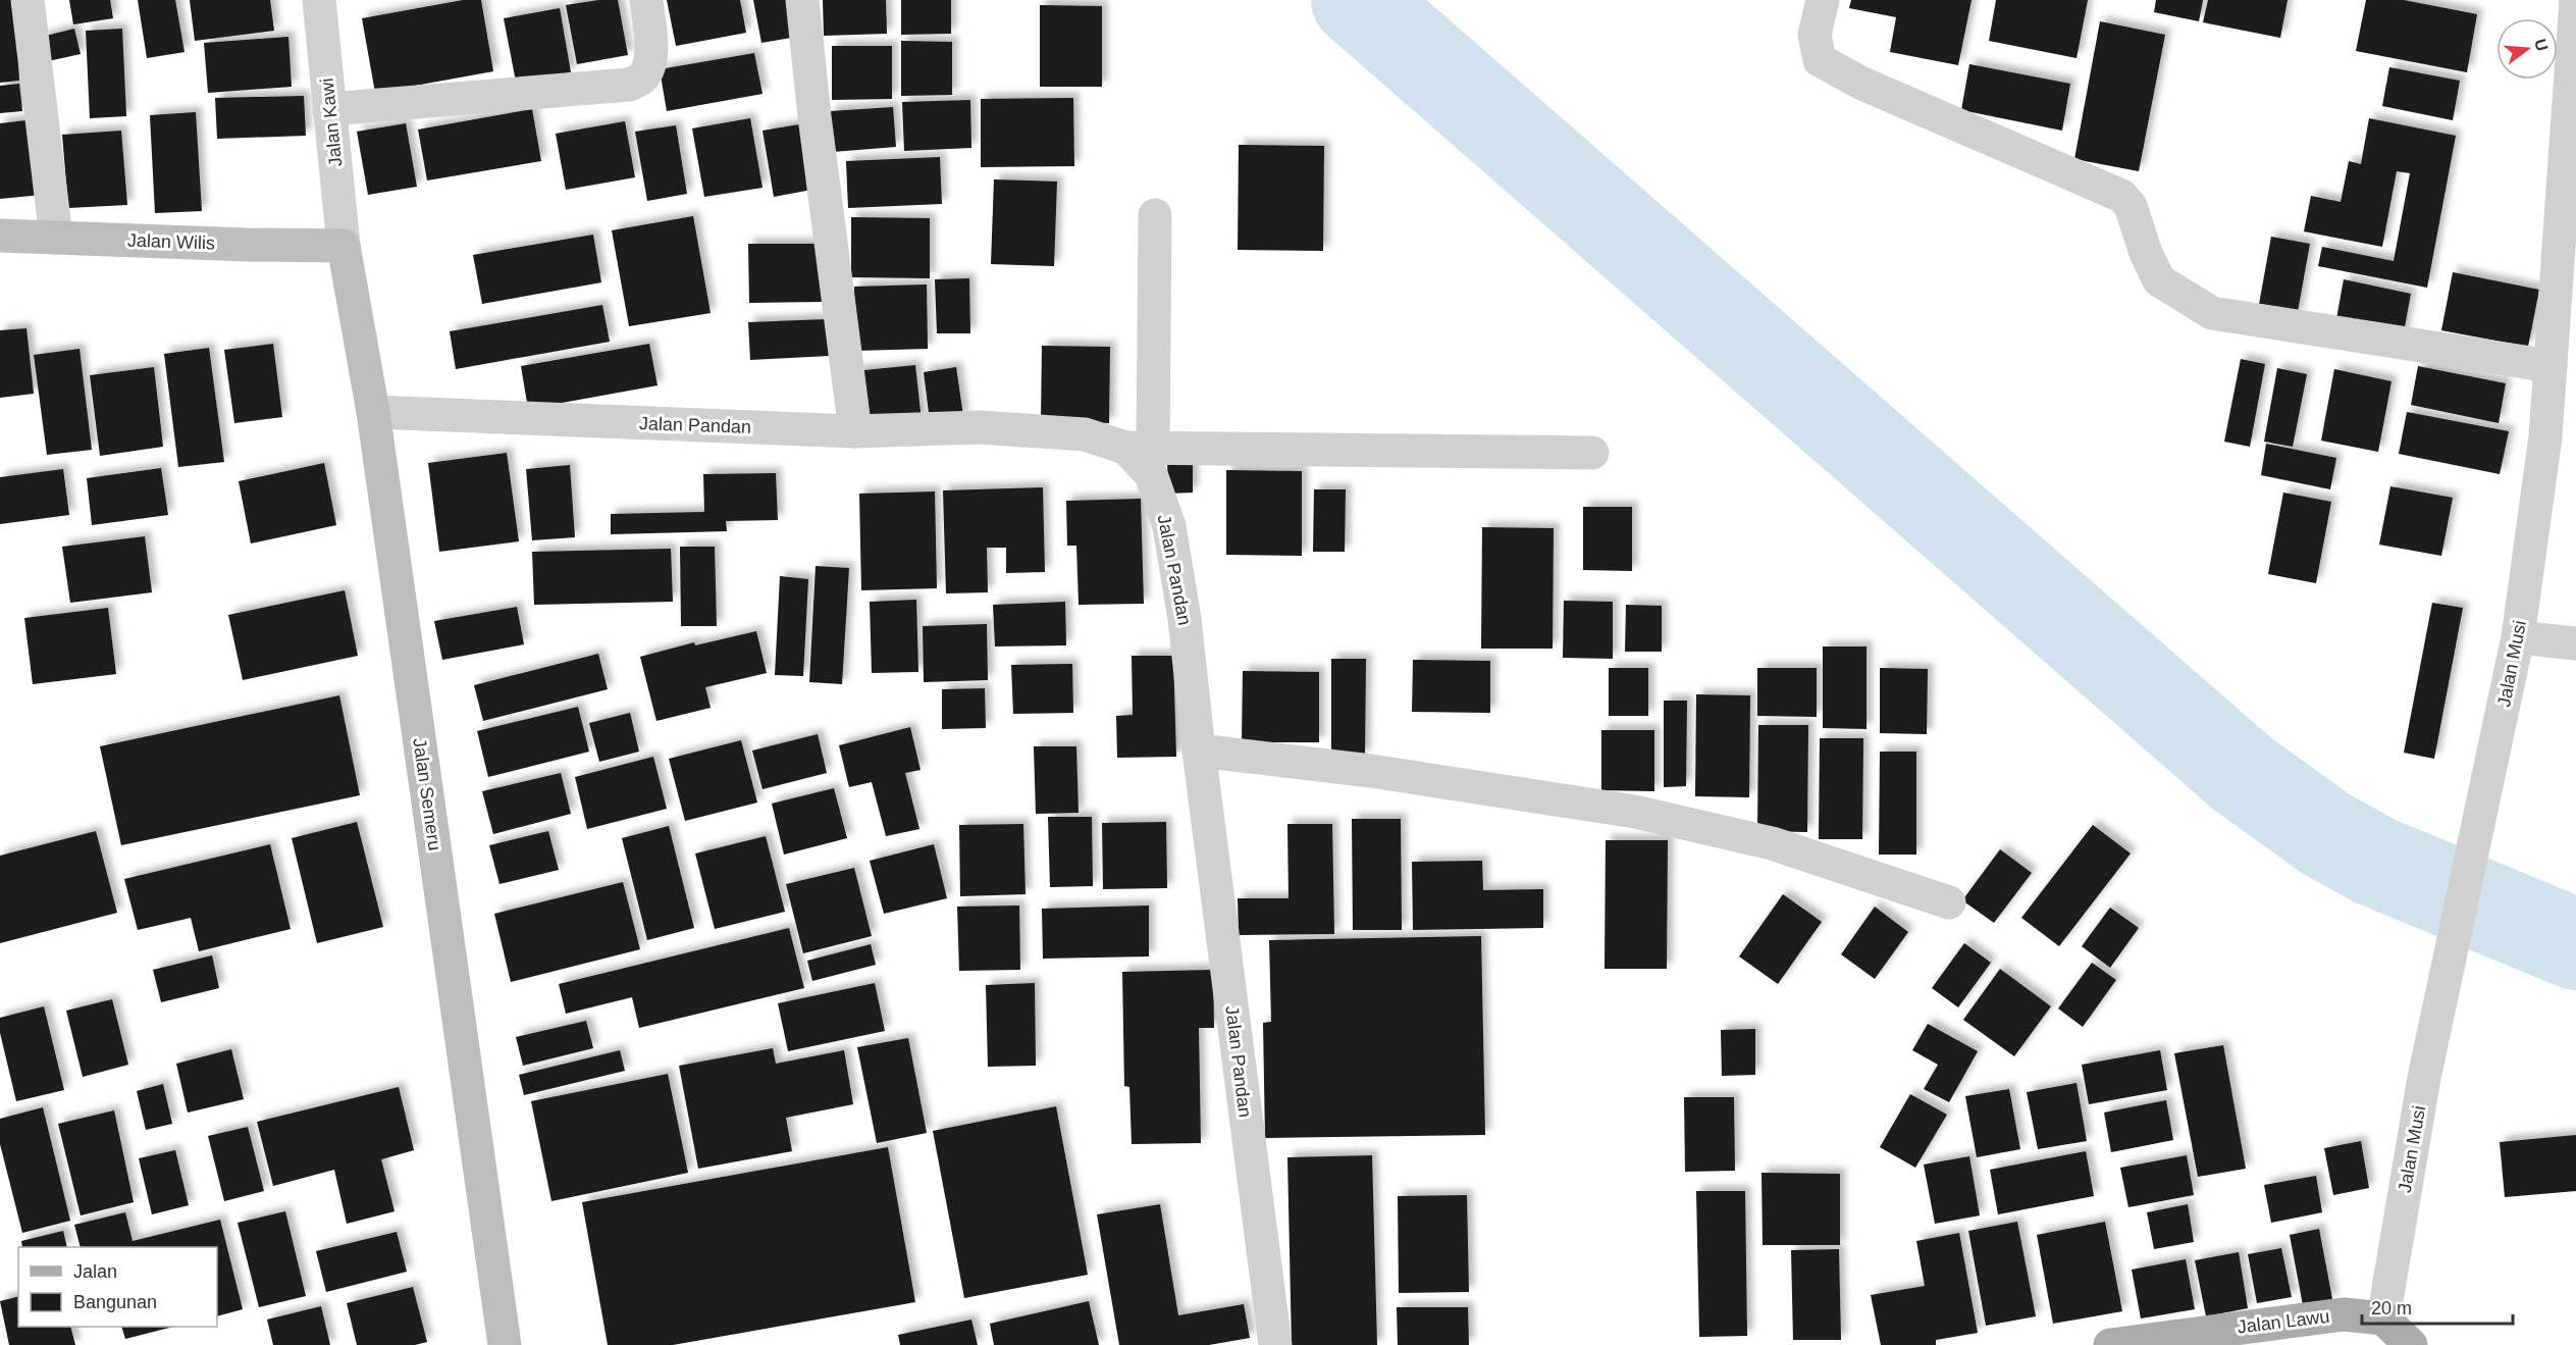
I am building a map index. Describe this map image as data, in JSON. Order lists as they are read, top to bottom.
{
  "streets": {
    "main road": ["Jalan Wilis", "Jalan Semeru", "Jalan Lawu"],
    "street": ["Jalan Kawi", "Jalan Pandan", "Jalan Musi"]
  },
  "crossings": [
    ["Jalan Kawi", "Jalan Wilis"],
    ["Jalan Kawi", "Jalan Semeru"],
    ["Jalan Wilis", "Jalan Semeru"],
    ["Jalan Pandan", "Jalan Semeru"],
    ["Jalan Musi", "Jalan Lawu"]
  ],
  "legend": ["Jalan", "Bangunan"],
  "scale_bar": "20 m",
  "north": "right"
}
